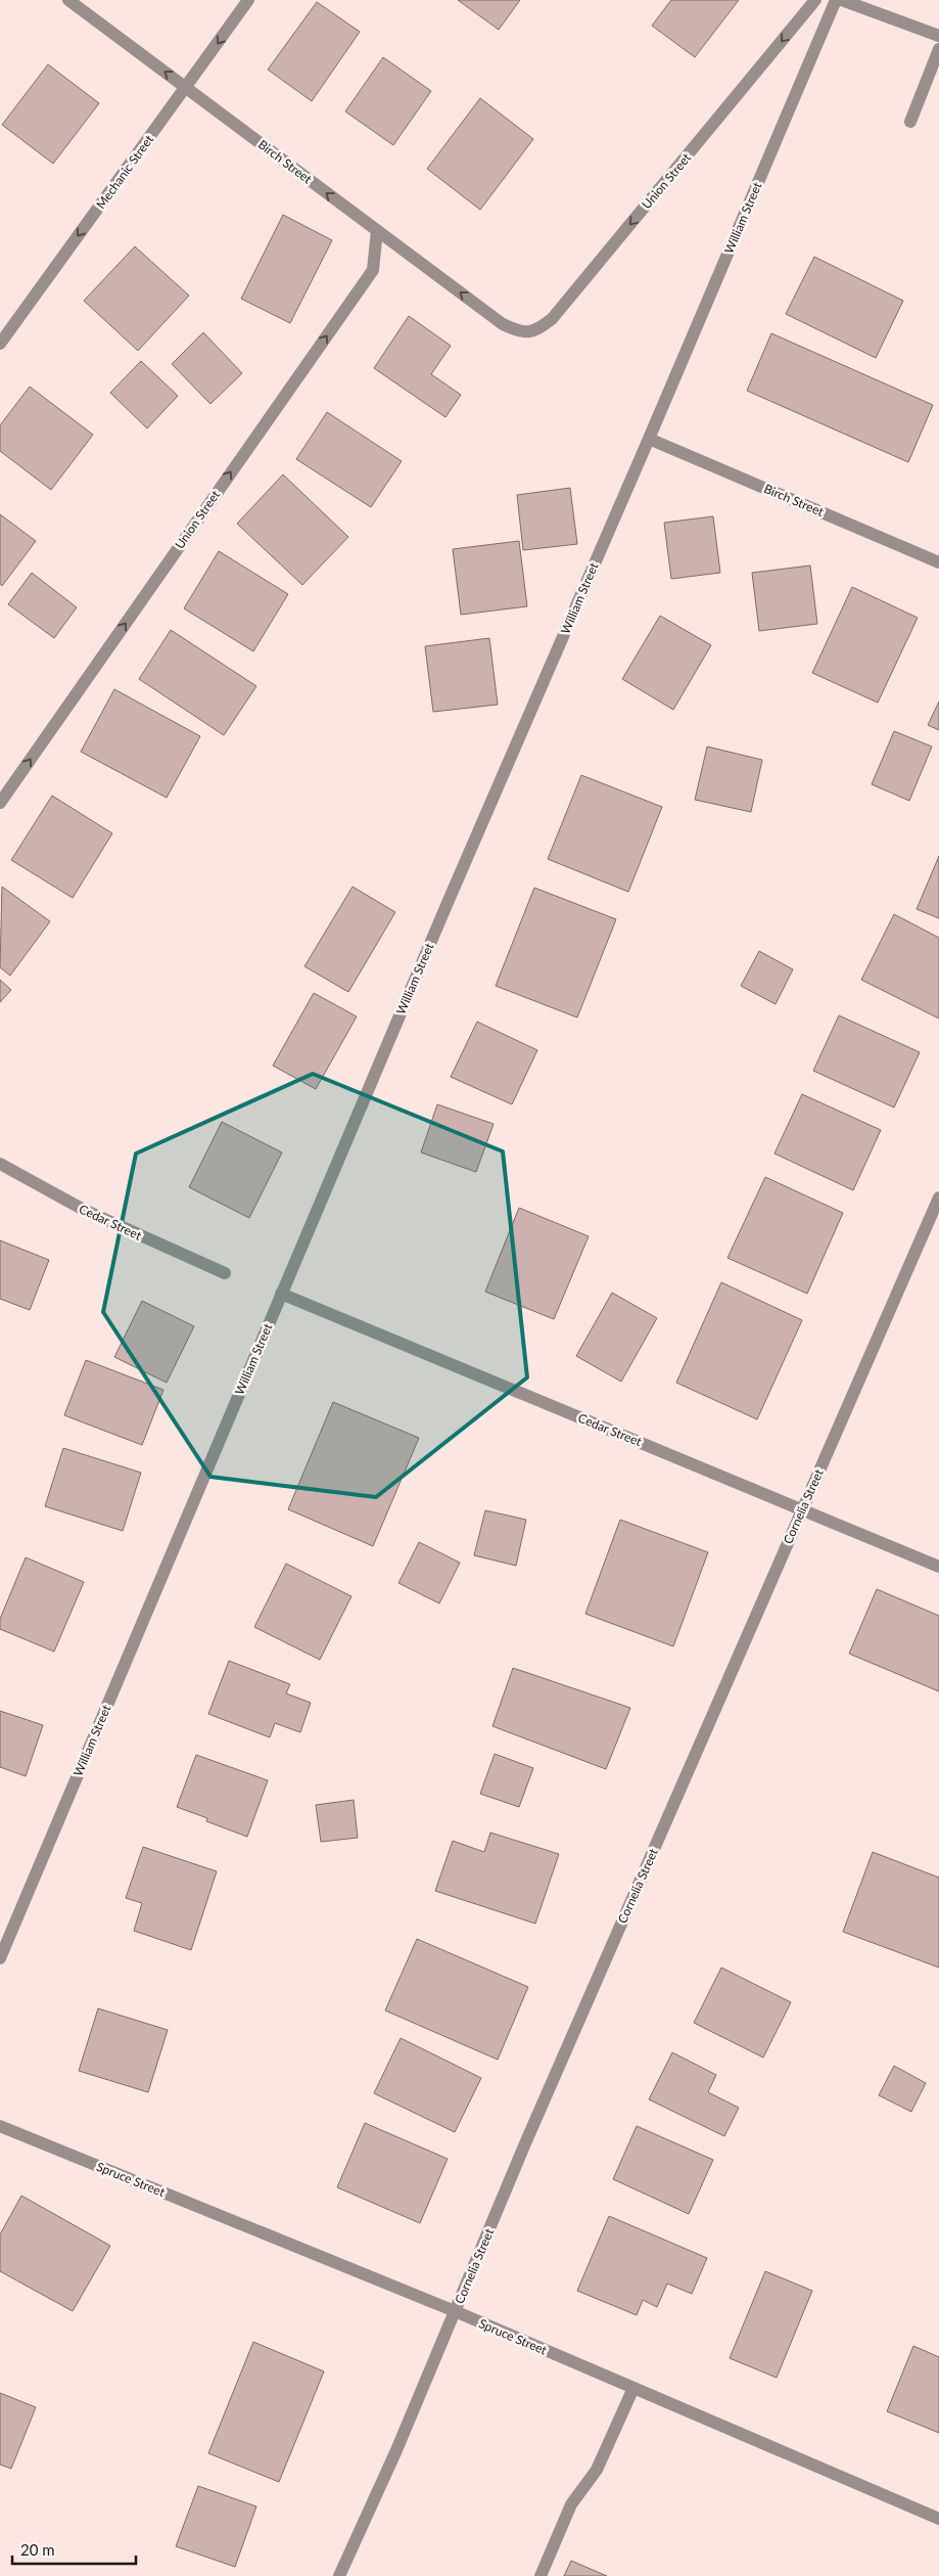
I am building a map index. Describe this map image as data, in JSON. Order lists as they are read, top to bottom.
{
  "streets": {
    "street": [
      "Birch Street",
      "Mechanic Street",
      "Union Street",
      "William Street",
      "Cedar Street",
      "Cornelia Street",
      "Spruce Street"
    ]
  },
  "crossings": [
    ["Birch Street", "Mechanic Street"],
    ["Birch Street", "Union Street"],
    ["Birch Street", "William Street"],
    ["William Street", "Cedar Street"],
    ["Cedar Street", "Cornelia Street"],
    ["Cornelia Street", "Spruce Street"]
  ],
  "one_way": ["Birch Street", "Mechanic Street"],
  "scale_bar": "20 m"
}
